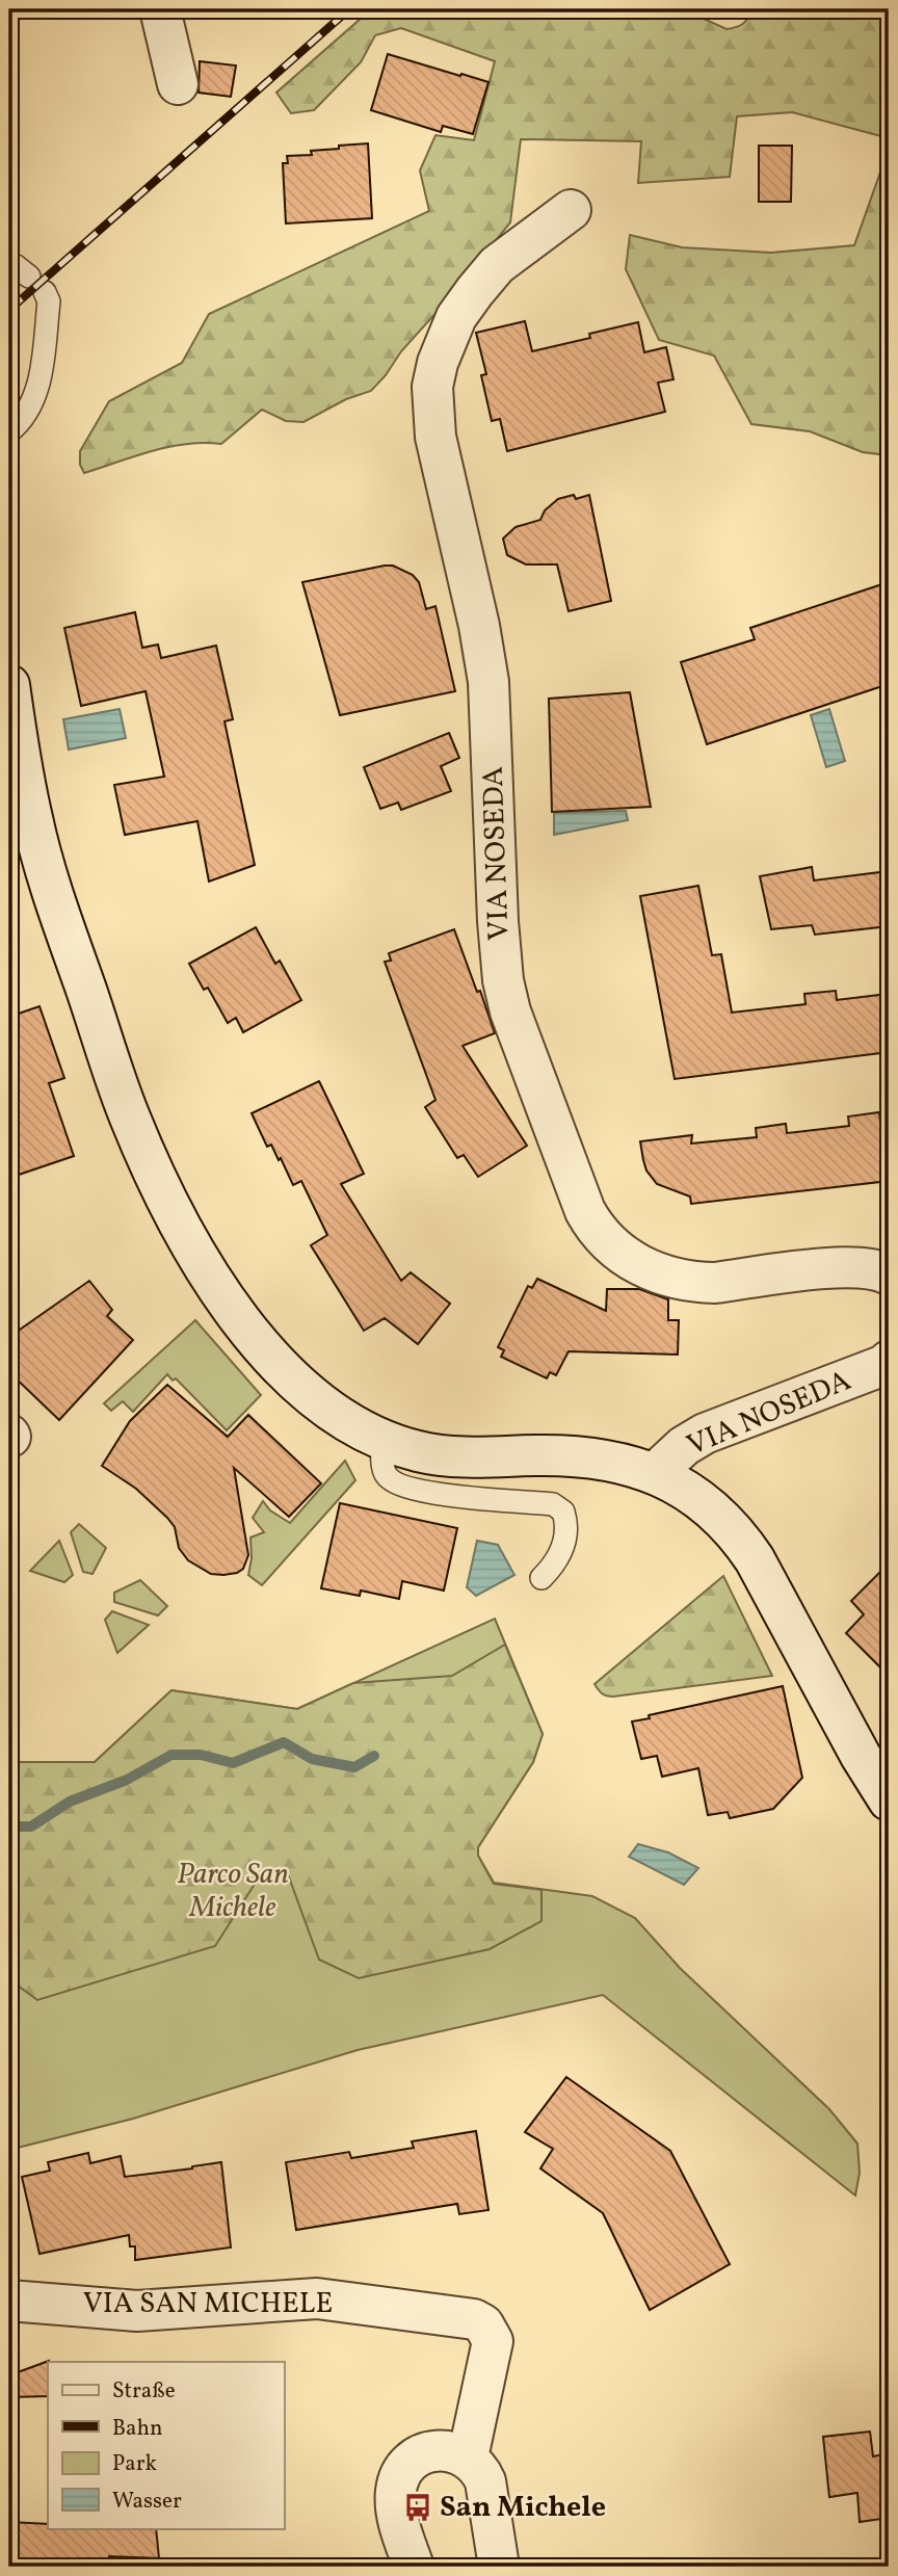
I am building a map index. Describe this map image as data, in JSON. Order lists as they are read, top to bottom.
{
  "streets": {
    "street": ["VIA NOSEDA", "VIA SAN MICHELE"]
  },
  "parks": ["Parco San Michele"],
  "places": {
    "bus stop": ["San Michele"]
  },
  "legend": [
    "Straße",
    "Bahn",
    "Park",
    "Wasser"
  ]
}
